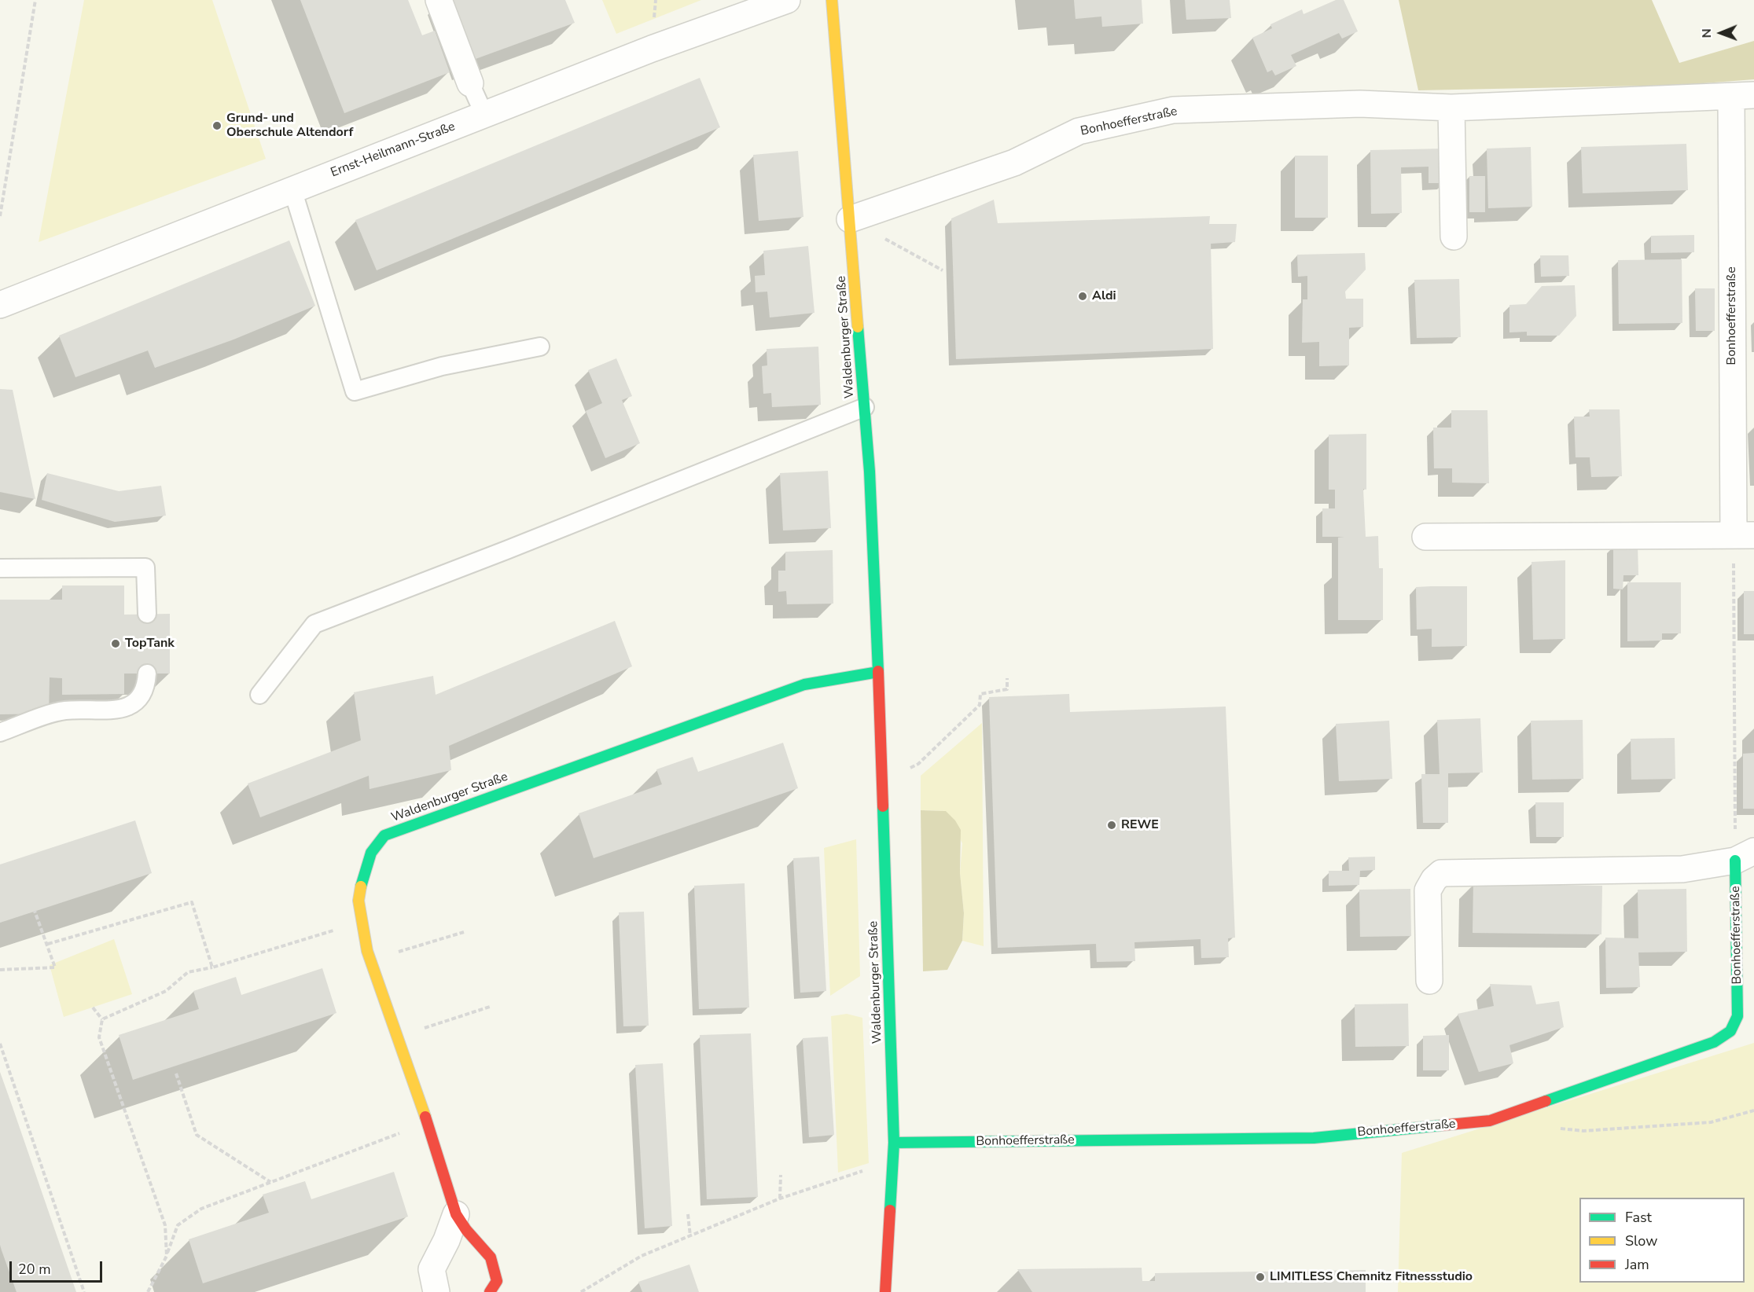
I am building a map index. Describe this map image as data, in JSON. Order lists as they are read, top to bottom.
{
  "streets": {
    "street": ["Bonhoefferstraße", "Ernst-Heilmann-Straße", "Waldenburger Straße"]
  },
  "crossings": [
    ["Bonhoefferstraße", "Waldenburger Straße"]
  ],
  "places": [
    "Grund- und Oberschule Altendorf",
    "Aldi",
    "TopTank",
    "REWE",
    "LIMITLESS Chemnitz Fitnessstudio"
  ],
  "legend": ["Fast", "Slow", "Jam"],
  "scale_bar": "20 m",
  "north": "left"
}
